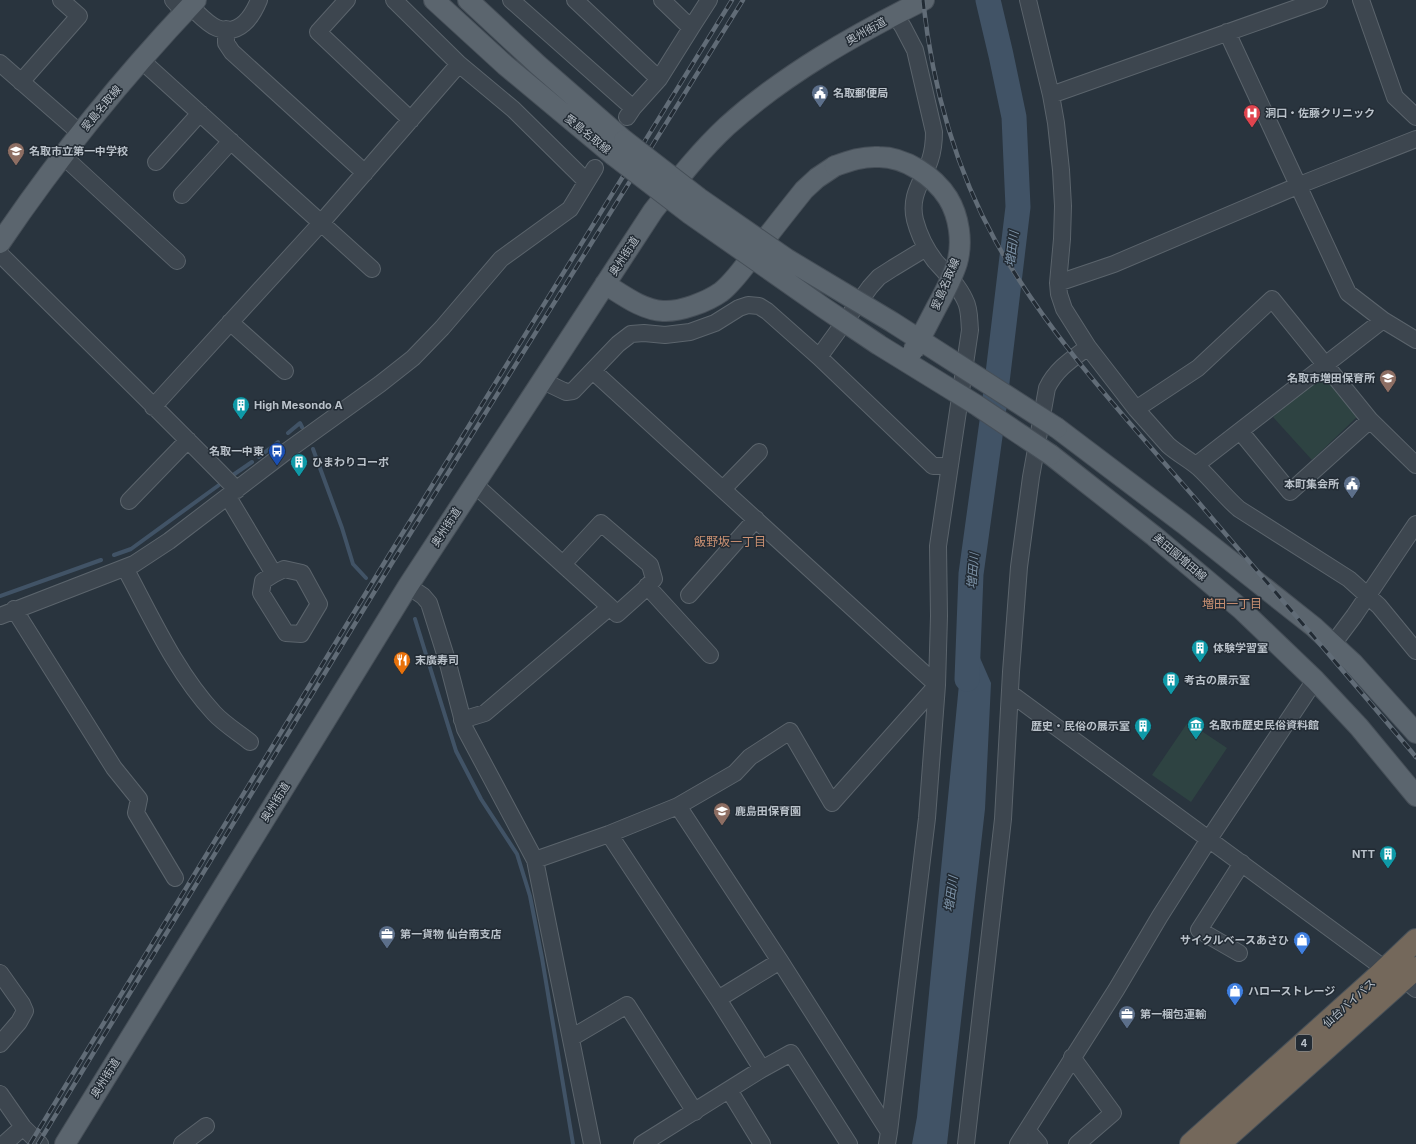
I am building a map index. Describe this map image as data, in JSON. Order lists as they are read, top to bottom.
{
  "streets": {
    "highway": ["仙台バイパス", "4"],
    "main road": ["奥州街道", "愛島名取線", "美田園増田線"]
  },
  "crossings": [
    ["奥州街道", "愛島名取線"],
    ["愛島名取線", "美田園増田線"]
  ],
  "districts": ["飯野坂一丁目", "増田一丁目"],
  "water": ["増田川"],
  "places": {
    "public building": ["名取郵便局", "本町集会所"],
    "hospital": ["洞口・佐藤クリニック"],
    "school or university": ["名取市立第一中学校", "名取市増田保育所", "鹿島田保育園"],
    "building": [
      "High Mesondo A",
      "ひまわりコーポ",
      "体験学習室",
      "考古の展示室",
      "歴史・民俗の展示室",
      "NTT"
    ],
    "bus stop": ["名取一中東"],
    "restaurant": ["末廣寿司"],
    "museum": ["名取市歴史民俗資料館"],
    "office": ["第一貨物 仙台南支店", "第一梱包運輸"],
    "shop": ["サイクルベースあさひ", "ハローストレージ"]
  }
}
